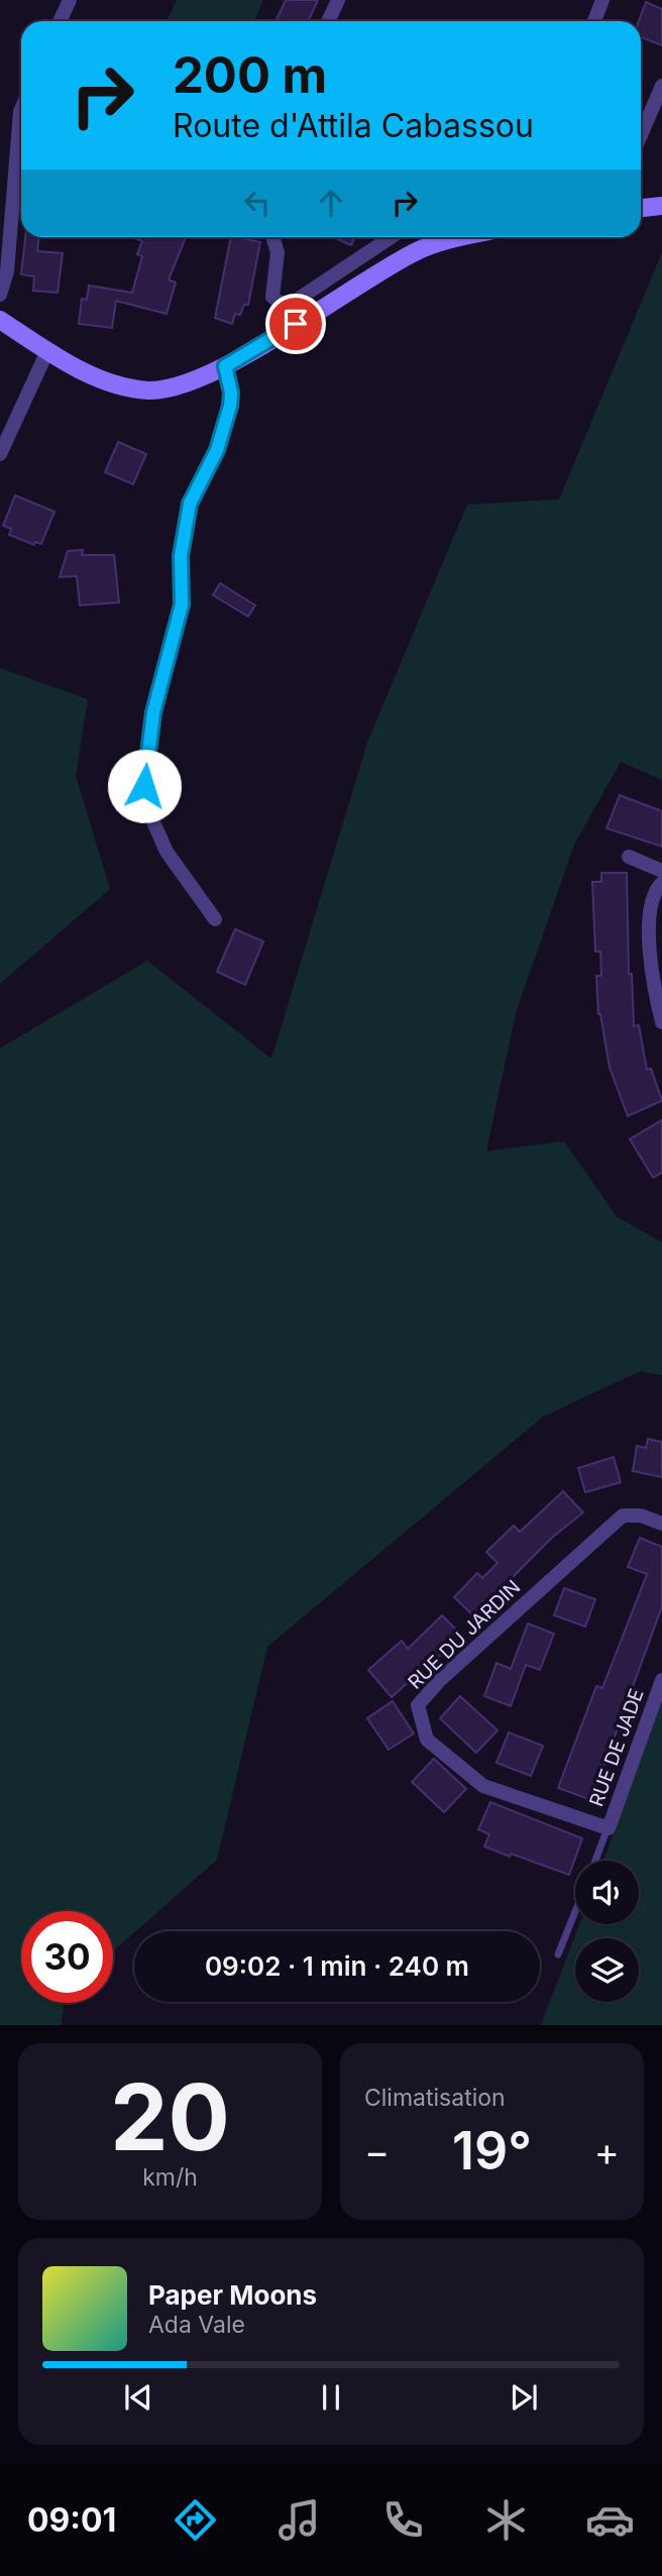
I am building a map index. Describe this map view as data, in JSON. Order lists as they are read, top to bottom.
{
  "streets": {
    "street": ["RUE DU JARDIN", "RUE DE JADE"]
  },
  "crossings": [
    ["RUE DU JARDIN", "RUE DE JADE"]
  ],
  "page": {
    "turn": ["200 m", "Route d'Attila Cabassou"],
    "limit": "30",
    "trip": "09:02 · 1 min · 240 m",
    "tile": [
      ["20", "km/h"],
      "Climatisation"
    ],
    "heat": ["−", "19°", "+"],
    "song": ["Paper Moons", "Ada Vale"],
    "tabs": "09:01"
  }
}
